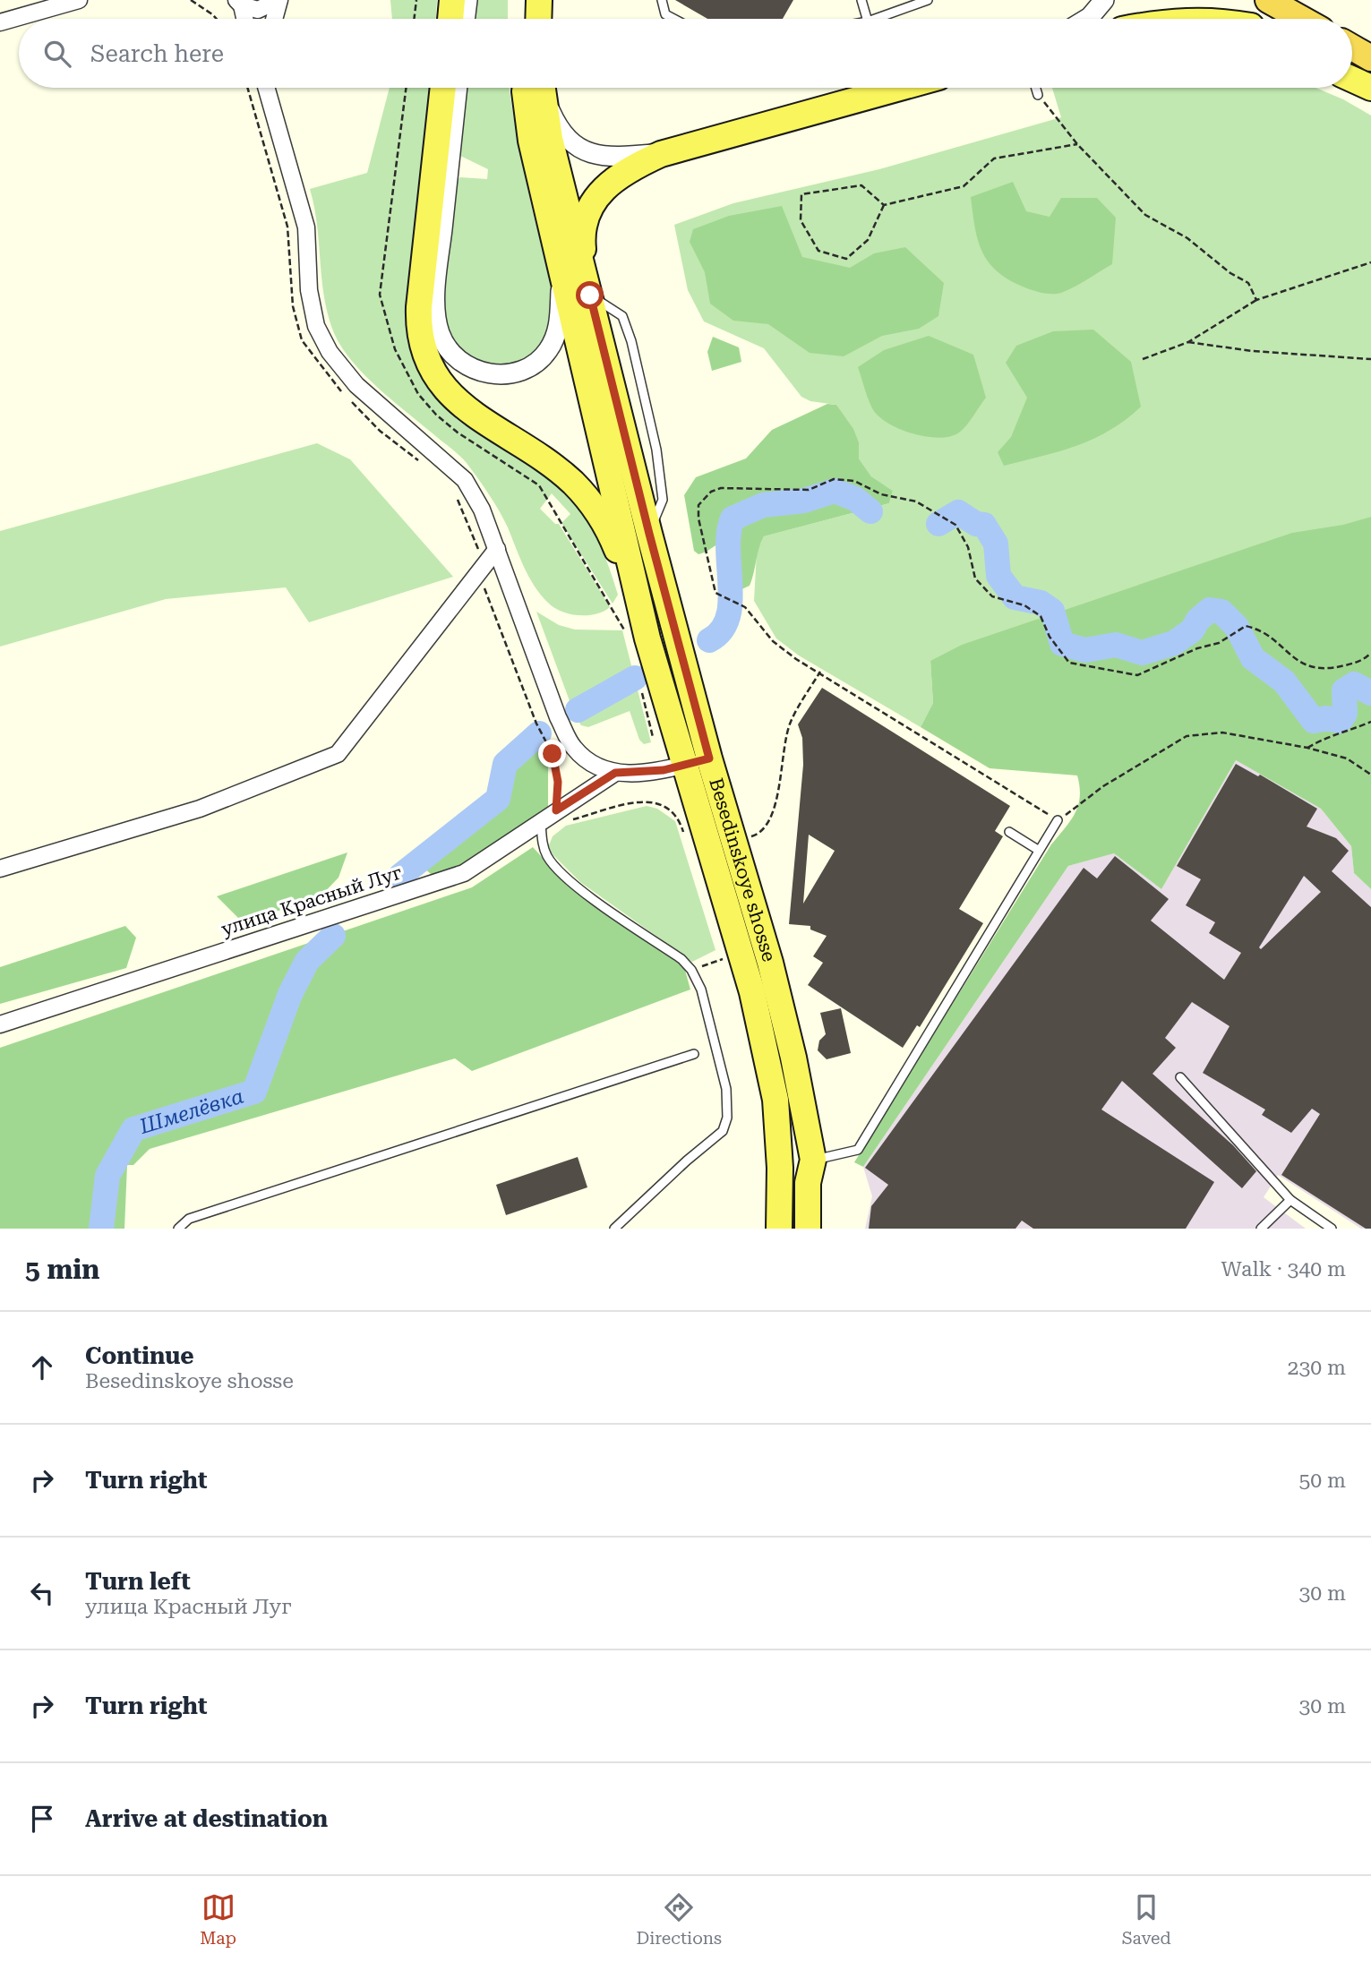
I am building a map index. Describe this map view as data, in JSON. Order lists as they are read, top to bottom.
{
  "streets": {
    "main road": ["Besedinskoye shosse"],
    "street": ["улица Красный Луг"]
  },
  "water": ["Шмелёвка"],
  "page": {
    "search": "Search here",
    "heading": ["5 min", "Walk · 340 m"],
    "list": [
      ["Continue", "Besedinskoye shosse", "230 m"],
      ["Turn right", "50 m"],
      ["Turn left", "улица Красный Луг", "30 m"],
      ["Turn right", "30 m"],
      "Arrive at destination"
    ],
    "nav": ["Map", "Directions", "Saved"]
  }
}
